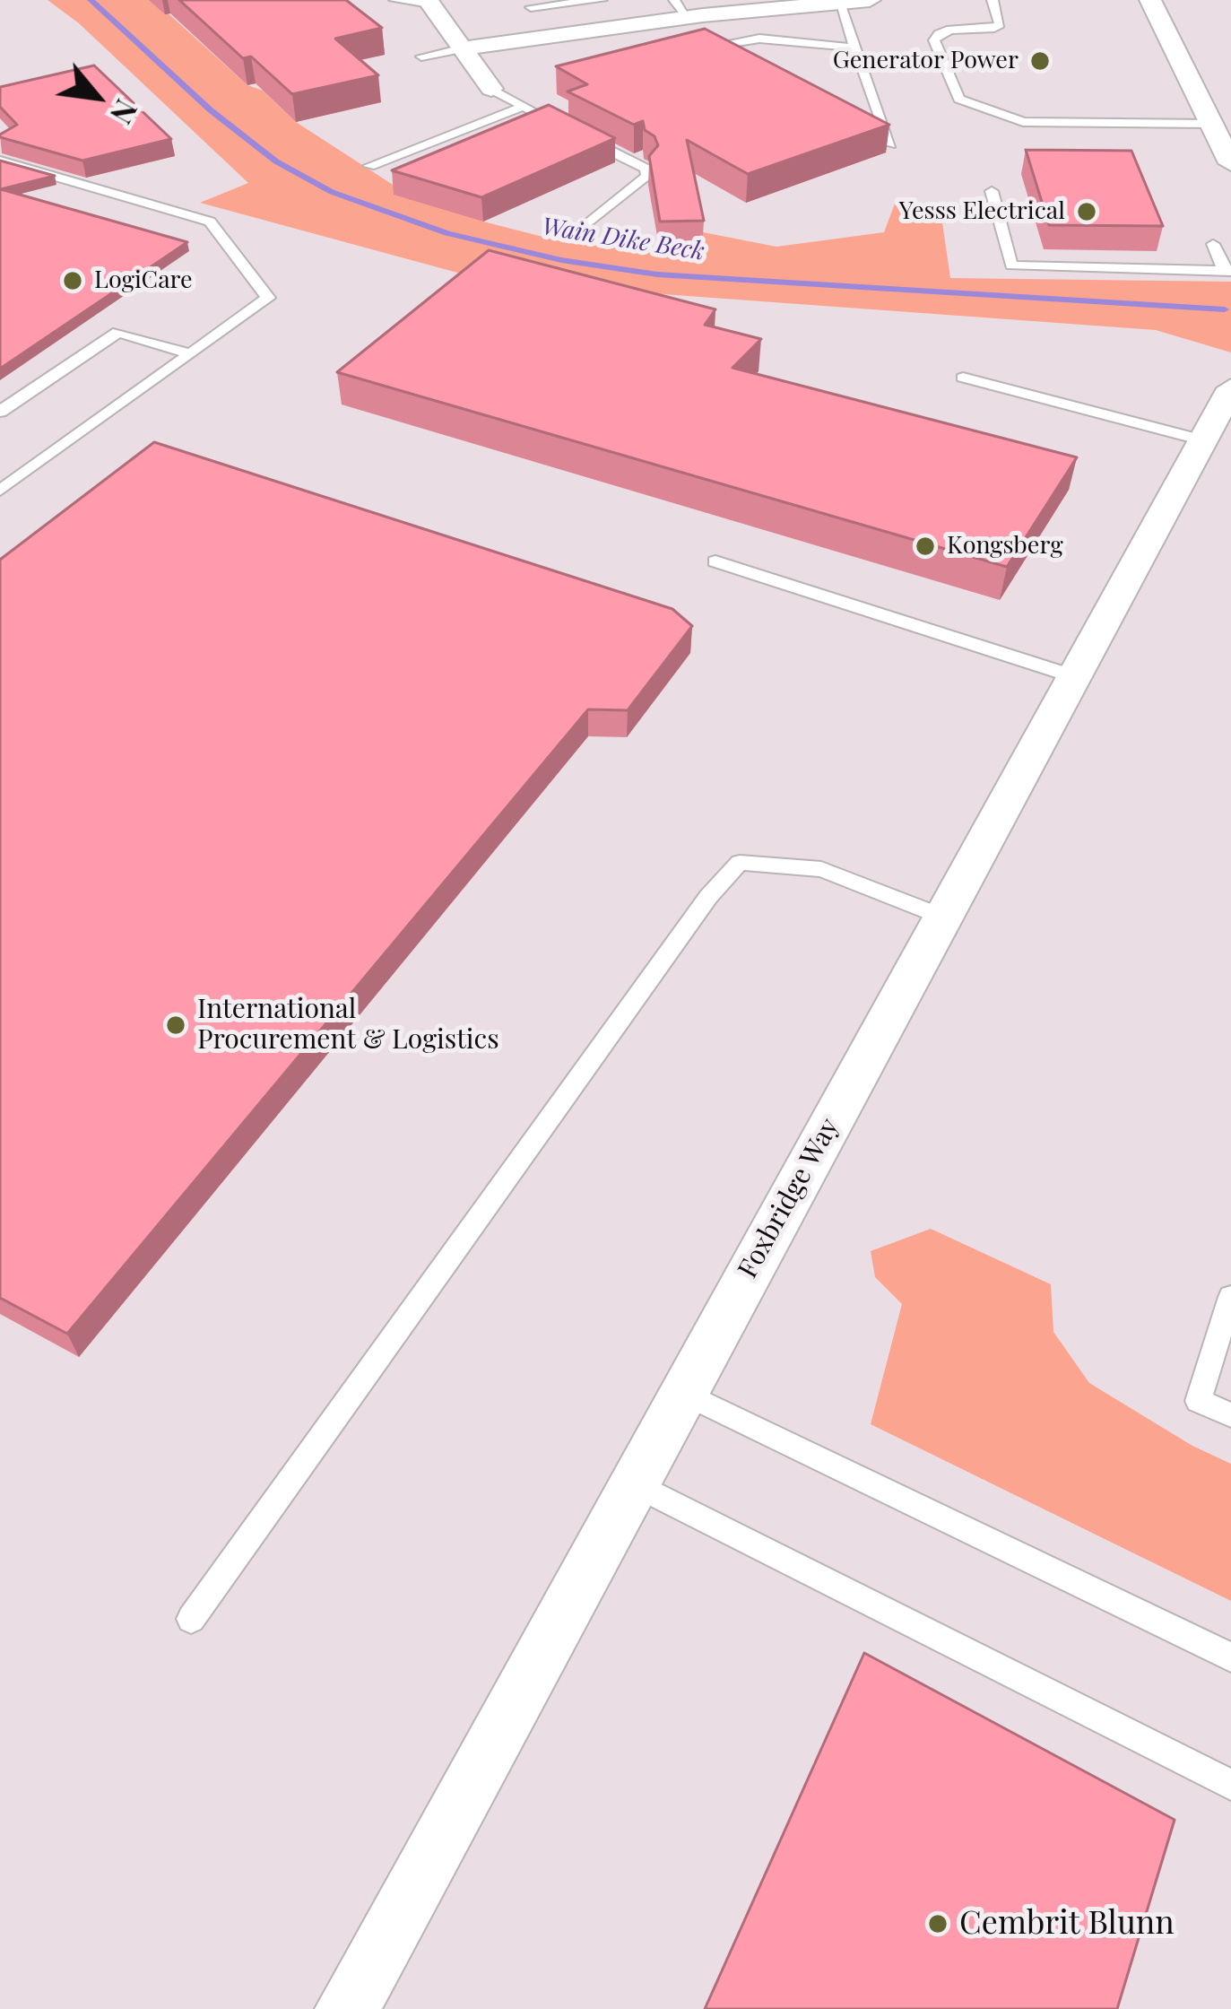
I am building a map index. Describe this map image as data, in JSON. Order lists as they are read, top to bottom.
{
  "streets": {
    "street": ["Foxbridge Way"]
  },
  "water": ["Wain Dike Beck"],
  "places": [
    "Generator Power",
    "Yesss Electrical",
    "LogiCare",
    "Kongsberg",
    "International Procurement & Logistics",
    "Cembrit Blunn"
  ],
  "north": "bottom right"
}
